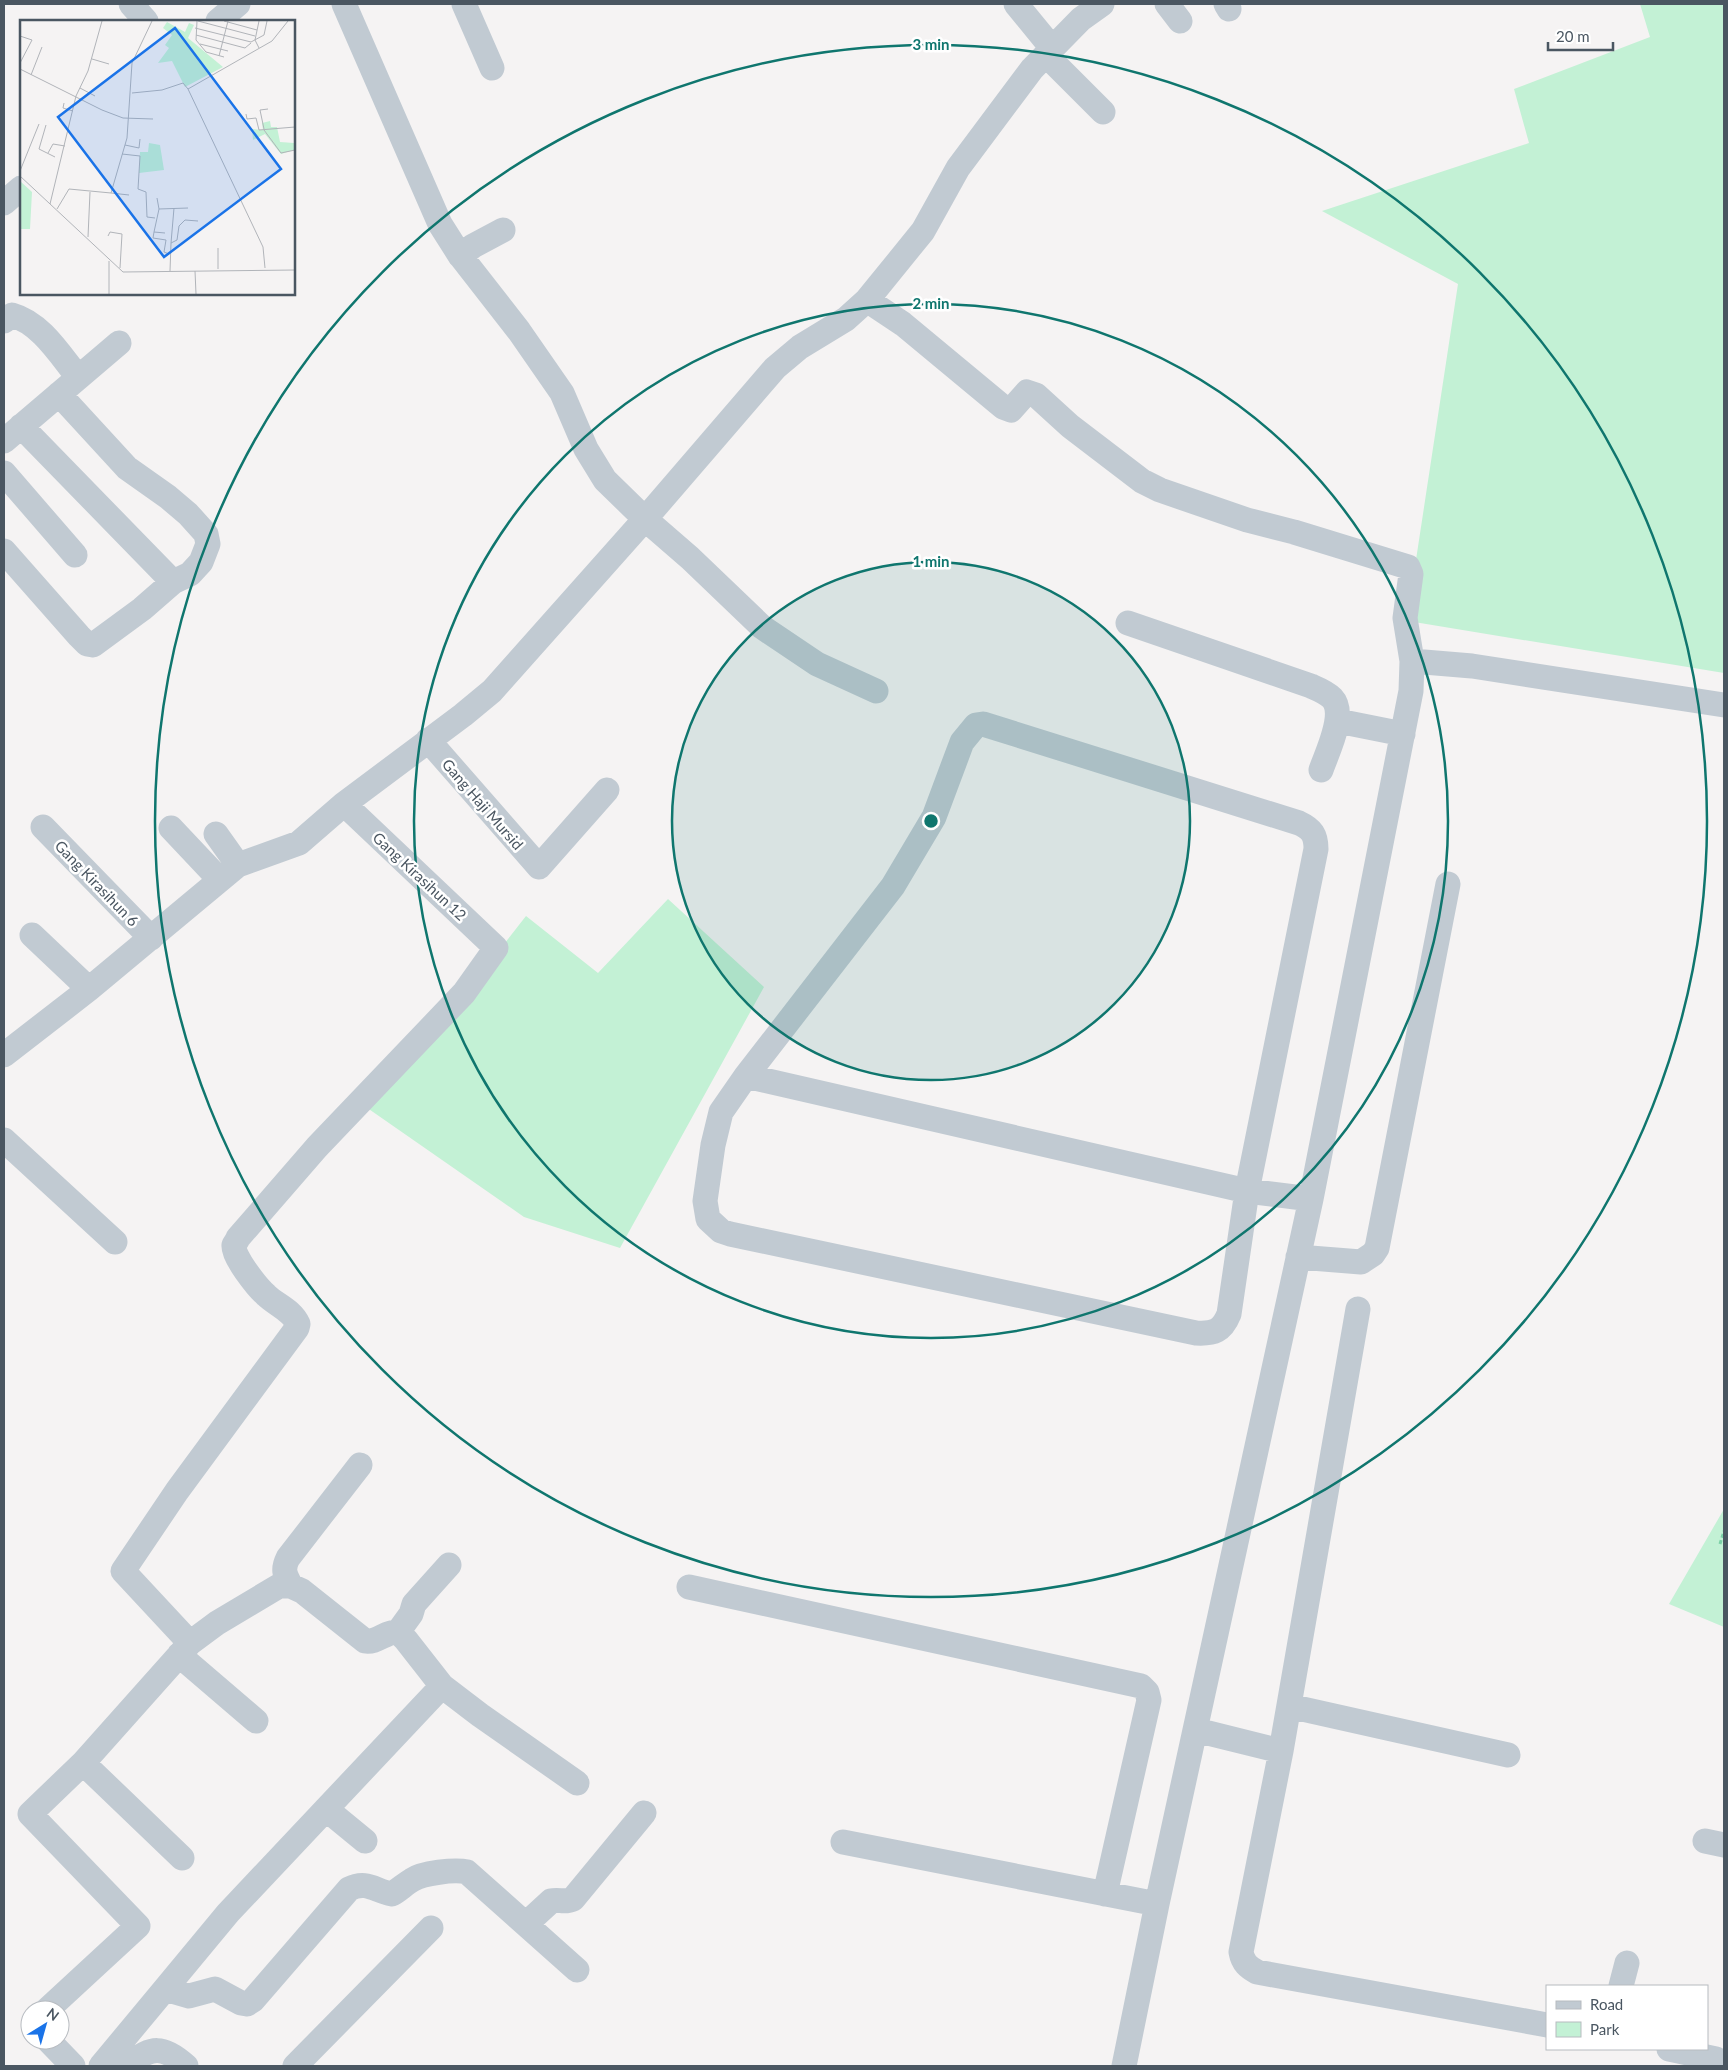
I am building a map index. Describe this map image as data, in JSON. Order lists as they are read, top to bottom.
{
  "streets": {
    "street": ["Gang Haji Mursid", "Gang Kirasihun 12", "Gang Kirasihun 6"]
  },
  "legend": ["Road", "Park"],
  "scale_bar": "20 m",
  "north": "top right",
  "rings": ["3 min", "2 min", "1 min"]
}
